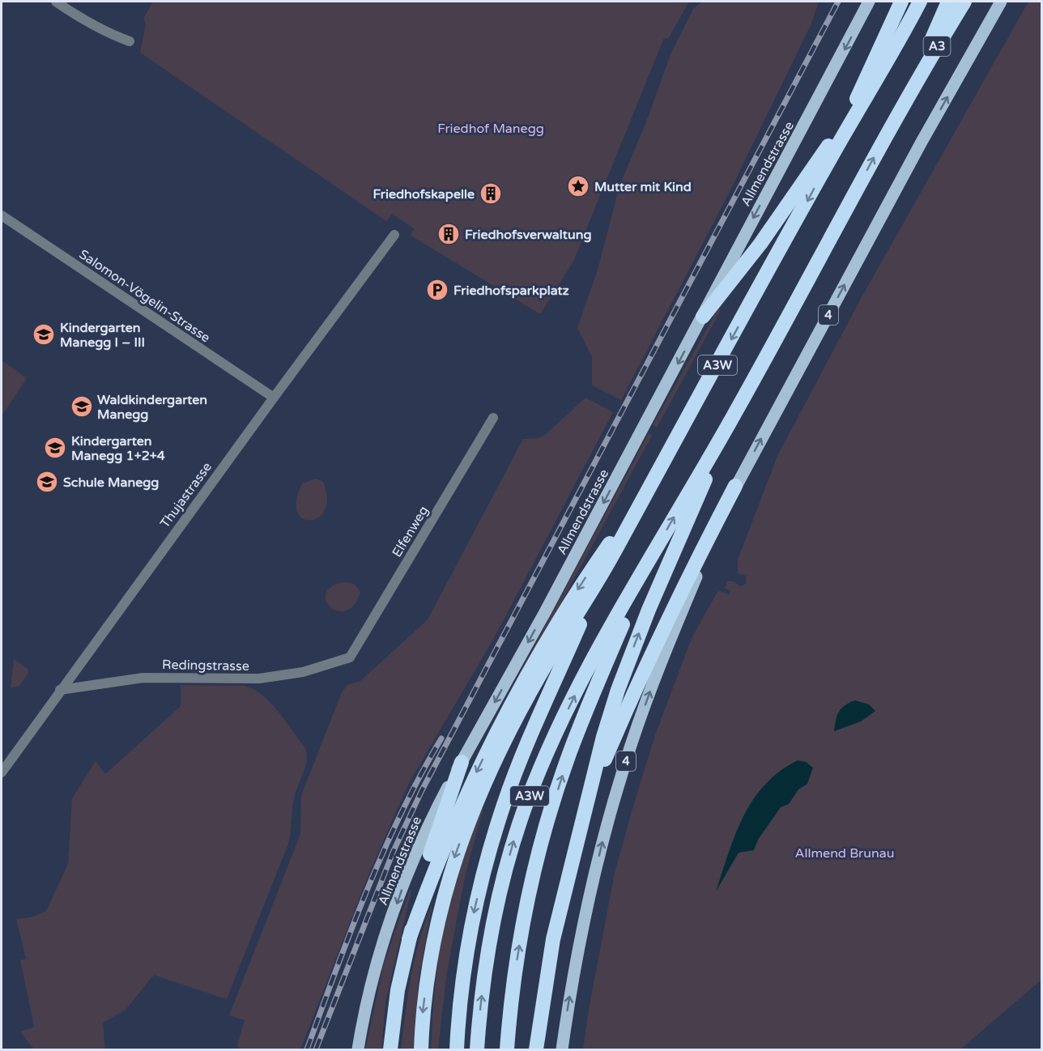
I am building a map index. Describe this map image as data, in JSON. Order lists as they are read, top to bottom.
{
  "streets": {
    "highway": ["A3", "A3W"],
    "main road": ["Allmendstrasse", "4"],
    "street": [
      "Salomon-Vögelin-Strasse",
      "Thujastrasse",
      "Elfenweg",
      "Redingstrasse"
    ]
  },
  "crossings": [
    ["A3", "A3W"],
    ["Salomon-Vögelin-Strasse", "Thujastrasse"],
    ["Thujastrasse", "Redingstrasse"],
    ["Elfenweg", "Redingstrasse"]
  ],
  "one_way": ["Allmendstrasse"],
  "parks": ["Friedhof Manegg", "Allmend Brunau"],
  "places": {
    "place": ["Mutter mit Kind"],
    "building": ["Friedhofskapelle", "Friedhofsverwaltung"],
    "parking": ["Friedhofsparkplatz"],
    "school or university": [
      "Kindergarten Manegg I – III",
      "Waldkindergarten Manegg",
      "Kindergarten Manegg 1+2+4",
      "Schule Manegg"
    ]
  }
}
